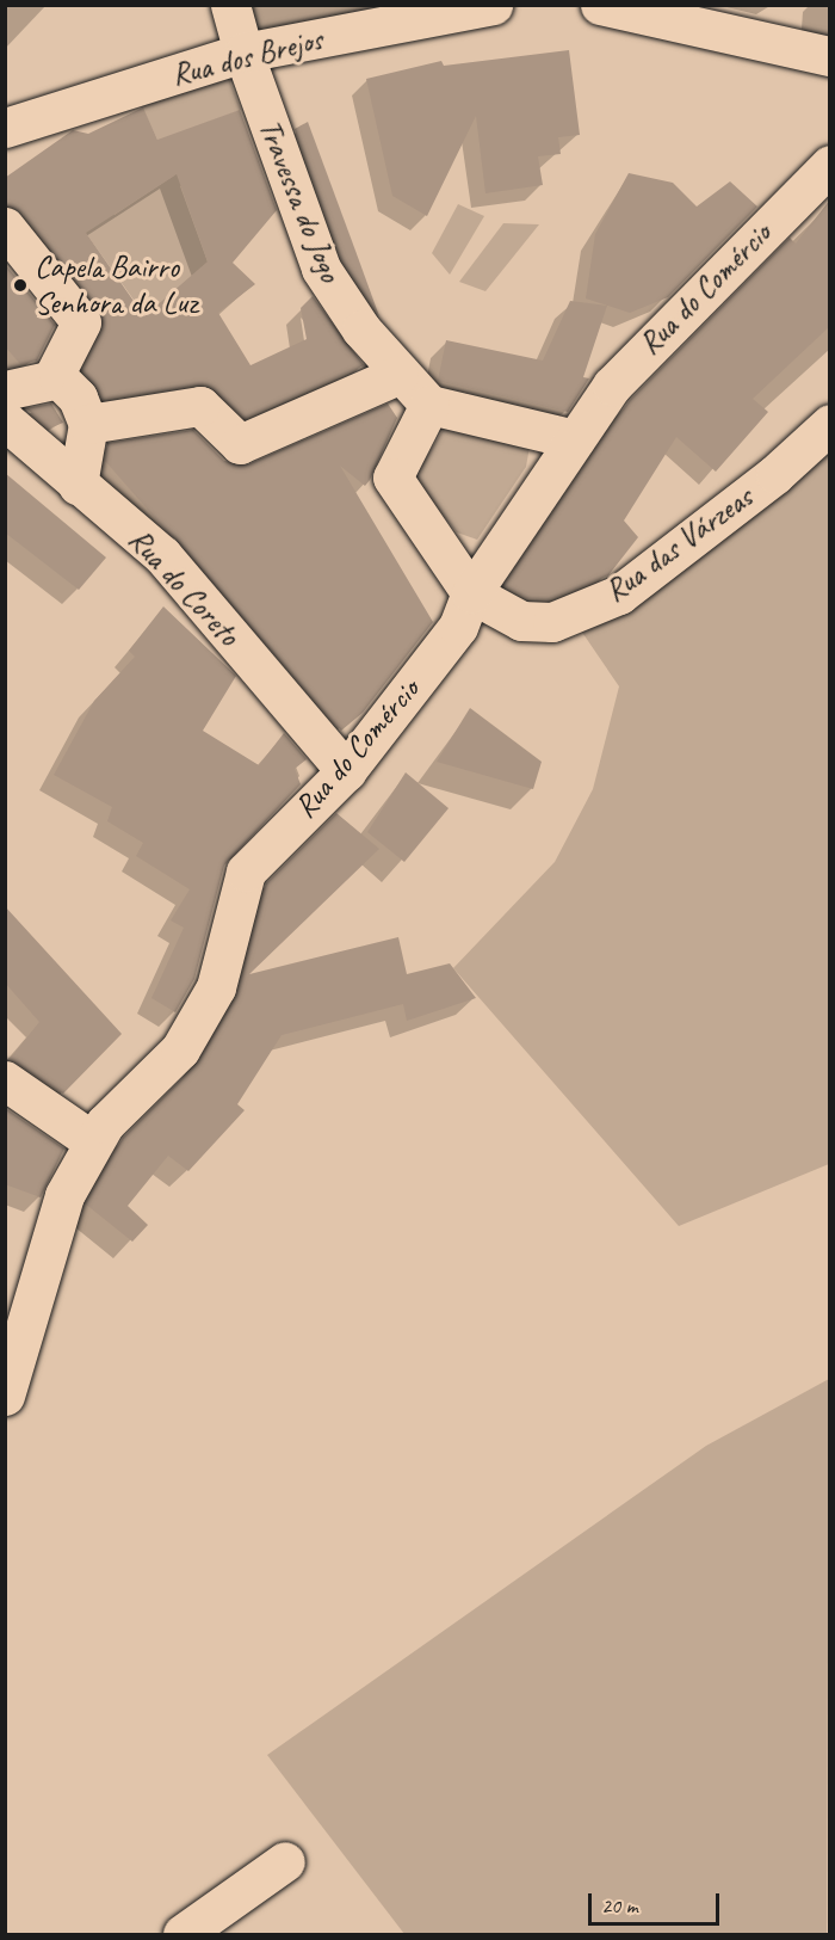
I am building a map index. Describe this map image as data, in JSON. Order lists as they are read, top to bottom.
{
  "streets": {
    "street": [
      "Rua dos Brejos",
      "Travessa do Jogo",
      "Rua do Comércio",
      "Rua das Várzeas",
      "Rua do Coreto"
    ]
  },
  "crossings": [
    ["Rua dos Brejos", "Travessa do Jogo"],
    ["Rua do Comércio", "Rua das Várzeas"],
    ["Rua do Comércio", "Rua do Coreto"]
  ],
  "places": ["Capela Bairro Senhora da Luz"],
  "scale_bar": "20 m"
}
